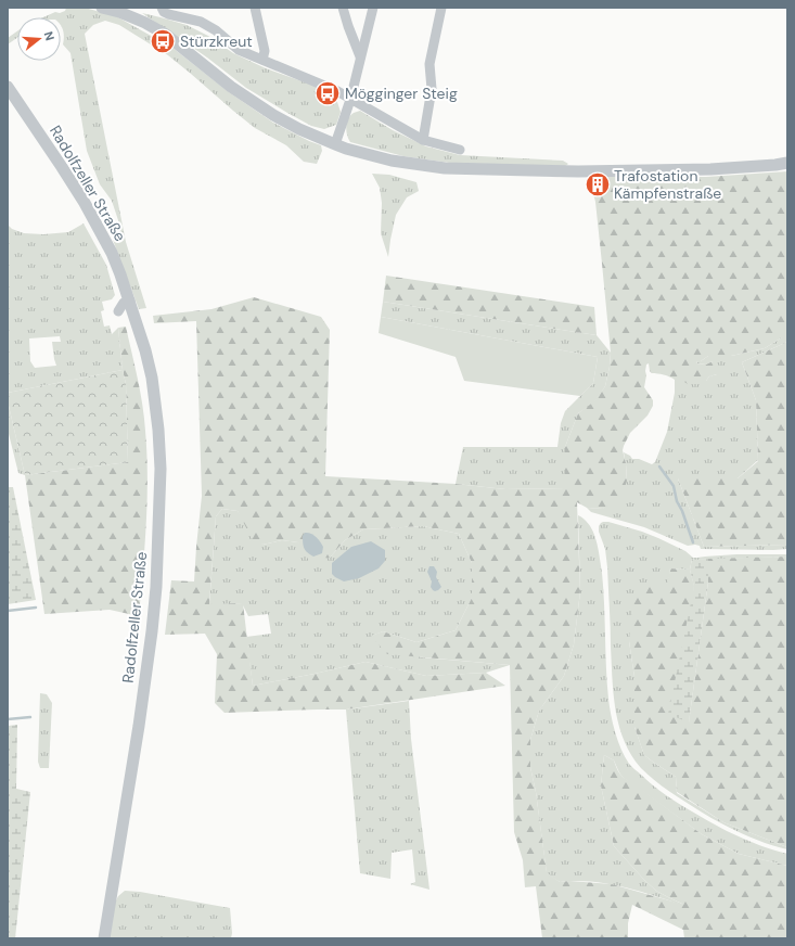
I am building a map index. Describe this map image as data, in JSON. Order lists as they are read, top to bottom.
{
  "streets": {
    "street": ["Radolfzeller Straße"]
  },
  "places": {
    "bus stop": ["Stürzkreut", "Mögginger Steig"],
    "building": ["Trafostation Kämpfenstraße"]
  },
  "north": "right"
}
